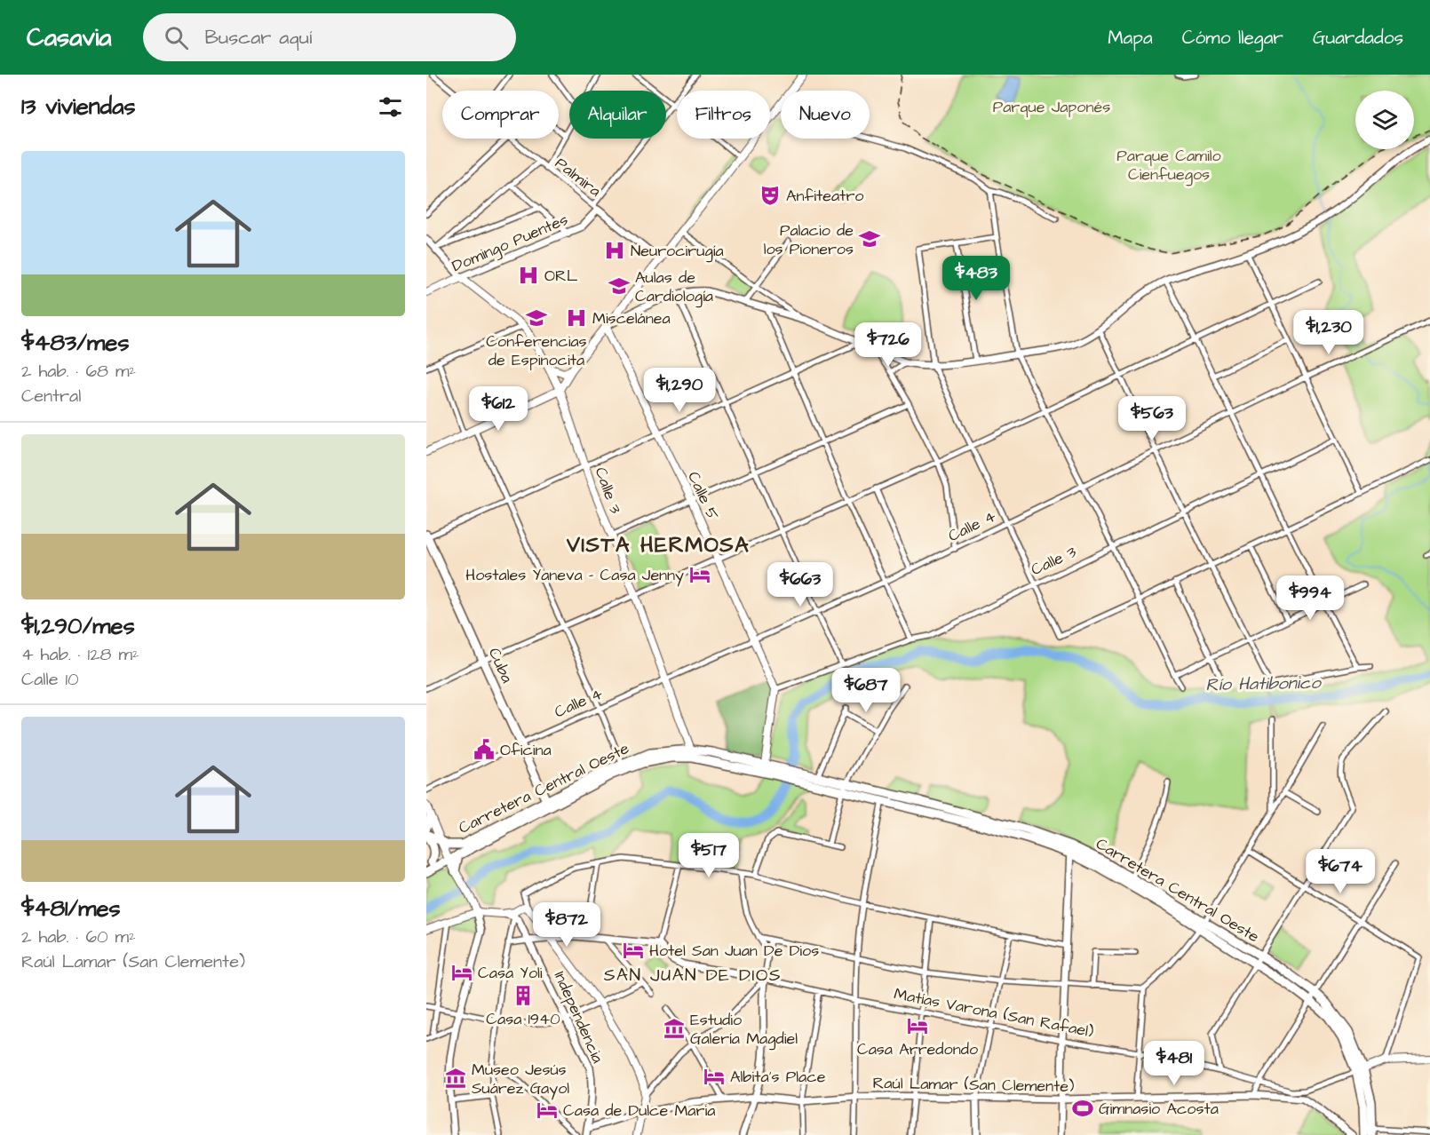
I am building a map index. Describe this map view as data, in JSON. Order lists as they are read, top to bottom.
{
  "streets": {
    "main road": [
      "Domingo Puentes",
      "Calle 3",
      "Calle 5",
      "Cuba",
      "Carretera Central Oeste",
      "Matías Varona (San Rafael)"
    ],
    "street": [
      "Palmira",
      "Calle 4",
      "Independencia",
      "Raúl Lamar (San Clemente)"
    ]
  },
  "crossings": [
    ["Palmira", "Domingo Puentes"],
    ["Domingo Puentes", "Calle 3"],
    ["Calle 3", "Calle 5"],
    ["Calle 3", "Calle 4"],
    ["Calle 3", "Carretera Central Oeste"],
    ["Calle 5", "Calle 4"],
    ["Calle 4", "Cuba"],
    ["Cuba", "Carretera Central Oeste"],
    ["Carretera Central Oeste", "Matías Varona (San Rafael)"],
    ["Matías Varona (San Rafael)", "Raúl Lamar (San Clemente)"],
    ["Independencia", "Raúl Lamar (San Clemente)"]
  ],
  "districts": ["VISTA HERMOSA", "SAN JUAN DE DIOS"],
  "water": ["Río Hatibonico"],
  "parks": ["Parque Japonés", "Parque Camilo Cienfuegos"],
  "places": {
    "theatre": ["Anfiteatro"],
    "school or university": ["Palacio de los Pioneros", "Aulas de Cardiología", "Conferencias de Espinocita"],
    "hospital": ["Neurocirugía", "ORL", "Miscelánea"],
    "hotel": [
      "Hostales Yaneva - Casa Jenny",
      "Hotel San Juan De Dios",
      "Casa Yoli",
      "Casa Arredondo",
      "Albita's Place",
      "Casa de Dulce Maria"
    ],
    "public building": ["Oficina"],
    "building": ["Casa 1940"],
    "museum": ["Estudio Galería Magdiel", "Museo Jesús Suárez Gayol"],
    "sports": ["Gimnasio Acosta"]
  },
  "page": {
    "header": "Casavia",
    "search": "Buscar aquí",
    "nav": ["Mapa", "Cómo llegar", "Guardados"],
    "heading": "13 viviendas",
    "chip": [
      "Comprar",
      "Alquilar",
      "Filtros",
      "Nuevo"
    ],
    "list": [
      {
        "name": "$483/mes",
        "note": "2 hab. · 68 m² · Central"
      },
      {
        "name": "$1,290/mes",
        "note": "4 hab. · 128 m² · Calle 10"
      },
      {
        "name": "$481/mes",
        "note": "2 hab. · 60 m² · Raúl Lamar (San Clemente)"
      }
    ],
    "price": [
      "$483",
      "$1,230",
      "$726",
      "$1,290",
      "$612",
      "$563",
      "$663",
      "$994",
      "$687",
      "$517",
      "$674",
      "$872",
      "$481"
    ]
  }
}
